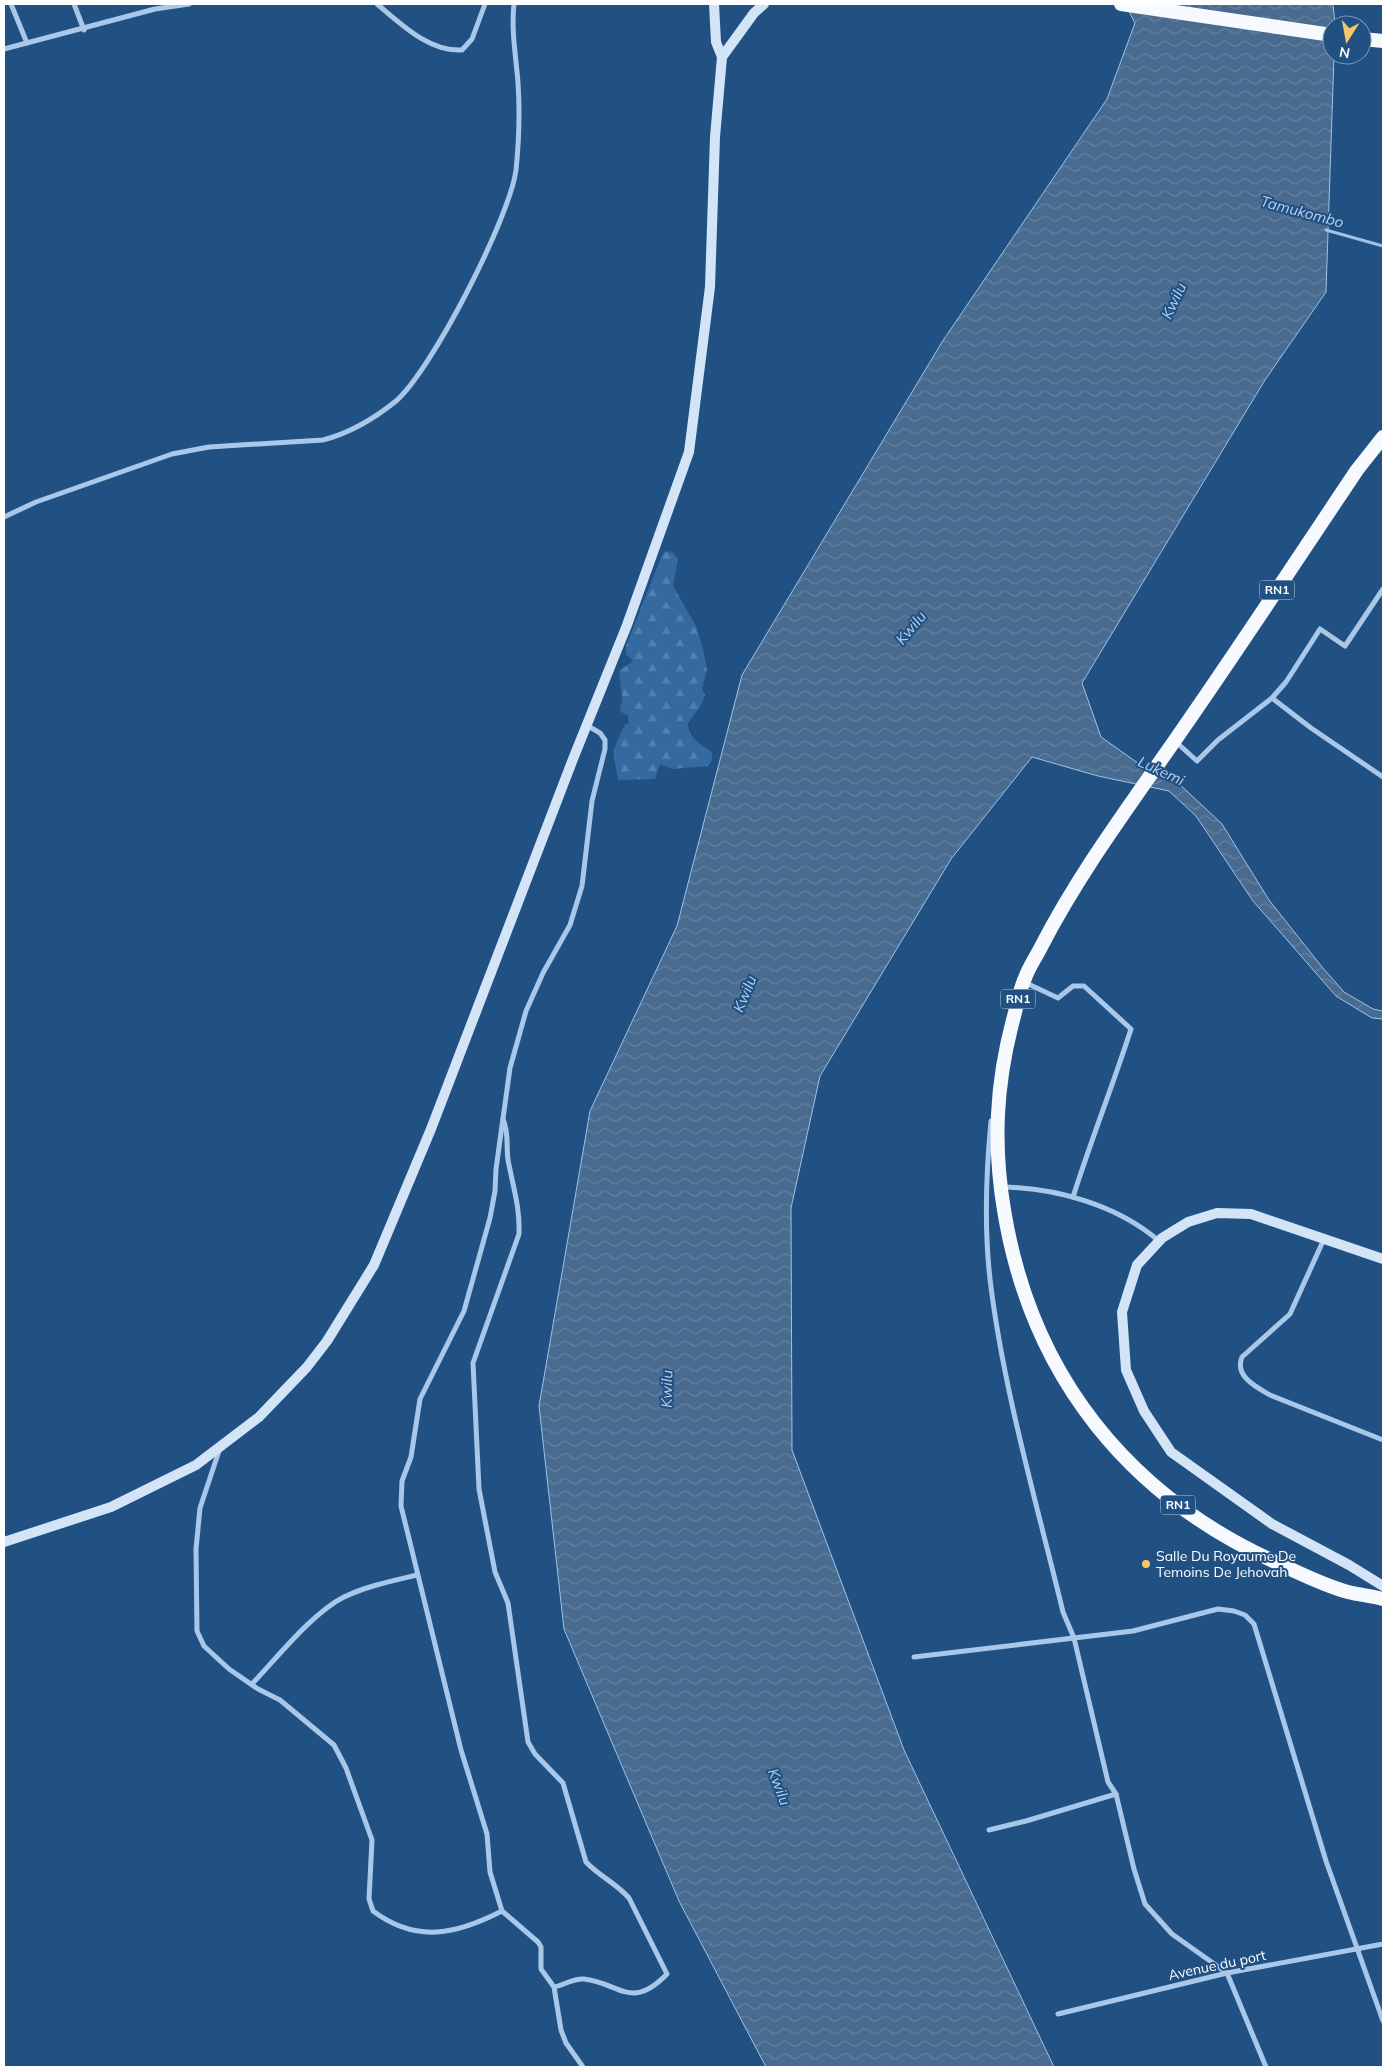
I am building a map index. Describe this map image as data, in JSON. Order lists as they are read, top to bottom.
{
  "streets": {
    "highway": ["RN1"],
    "street": ["Avenue du port"]
  },
  "water": ["Tamukombo", "Kwilu", "Lukemi"],
  "places": ["Salle Du Royaume De Temoins De Jehovah"],
  "north": "bottom"
}
